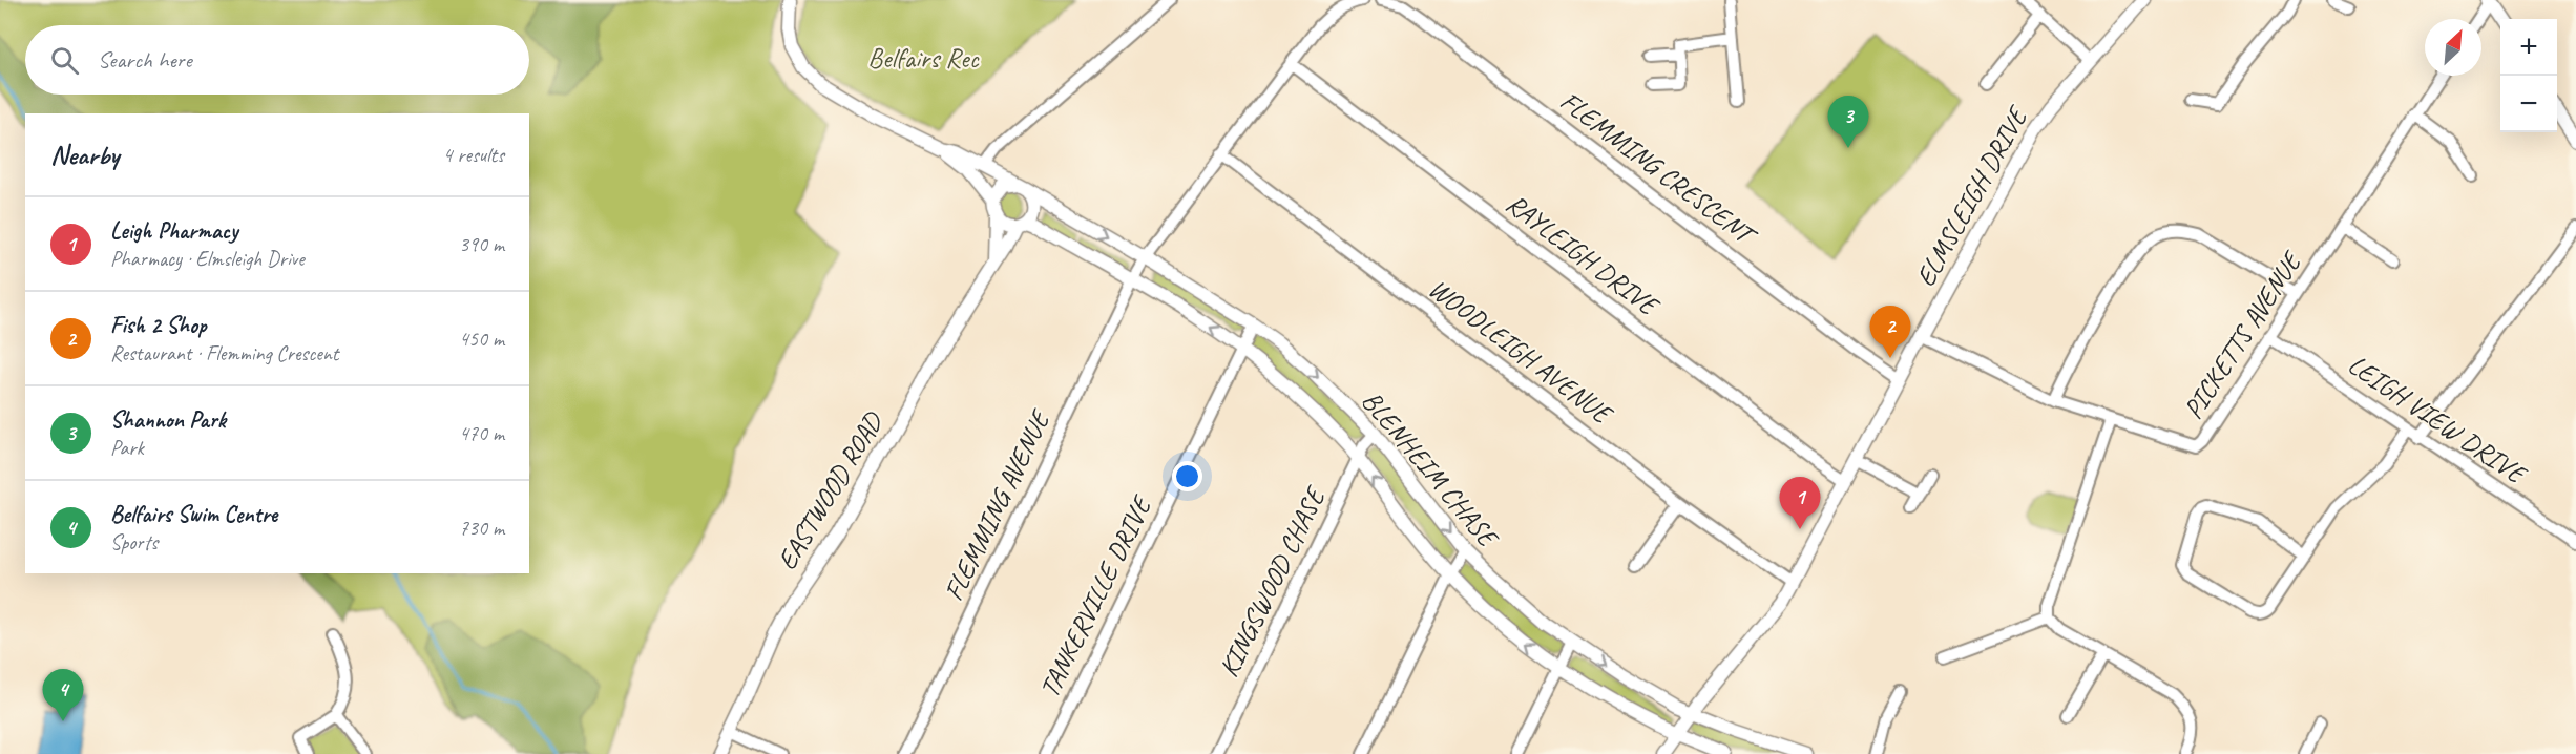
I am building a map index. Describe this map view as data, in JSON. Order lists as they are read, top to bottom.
{
  "streets": {
    "street": [
      "FLEMMING CRESCENT",
      "ELMSLEIGH DRIVE",
      "RAYLEIGH DRIVE",
      "PICKETTS AVENUE",
      "WOODLEIGH AVENUE",
      "LEIGH VIEW DRIVE",
      "BLENHEIM CHASE",
      "EASTWOOD ROAD",
      "FLEMMING AVENUE",
      "KINGSWOOD CHASE",
      "TANKERVILLE DRIVE"
    ]
  },
  "crossings": [
    ["FLEMMING CRESCENT", "ELMSLEIGH DRIVE"],
    ["ELMSLEIGH DRIVE", "RAYLEIGH DRIVE"],
    ["ELMSLEIGH DRIVE", "PICKETTS AVENUE"],
    ["ELMSLEIGH DRIVE", "WOODLEIGH AVENUE"],
    ["ELMSLEIGH DRIVE", "BLENHEIM CHASE"],
    ["PICKETTS AVENUE", "LEIGH VIEW DRIVE"],
    ["BLENHEIM CHASE", "EASTWOOD ROAD"],
    ["BLENHEIM CHASE", "FLEMMING AVENUE"],
    ["BLENHEIM CHASE", "KINGSWOOD CHASE"],
    ["BLENHEIM CHASE", "TANKERVILLE DRIVE"]
  ],
  "parks": ["Belfairs Rec"],
  "north": "top right",
  "page": {
    "map_buttons": ["+", "−"],
    "search": "Search here",
    "pins": [
      "3",
      "2",
      "1",
      "4"
    ],
    "heading": ["Nearby", "4 results"],
    "list": [
      {
        "mark": "1",
        "name": "Leigh Pharmacy",
        "note": "Pharmacy · Elmsleigh Drive",
        "value": "390 m"
      },
      {
        "mark": "2",
        "name": "Fish 2 Shop",
        "note": "Restaurant · Flemming Crescent",
        "value": "450 m"
      },
      {
        "mark": "3",
        "name": "Shannon Park",
        "note": "Park",
        "value": "470 m"
      },
      {
        "mark": "4",
        "name": "Belfairs Swim Centre",
        "note": "Sports",
        "value": "730 m"
      }
    ]
  }
}
